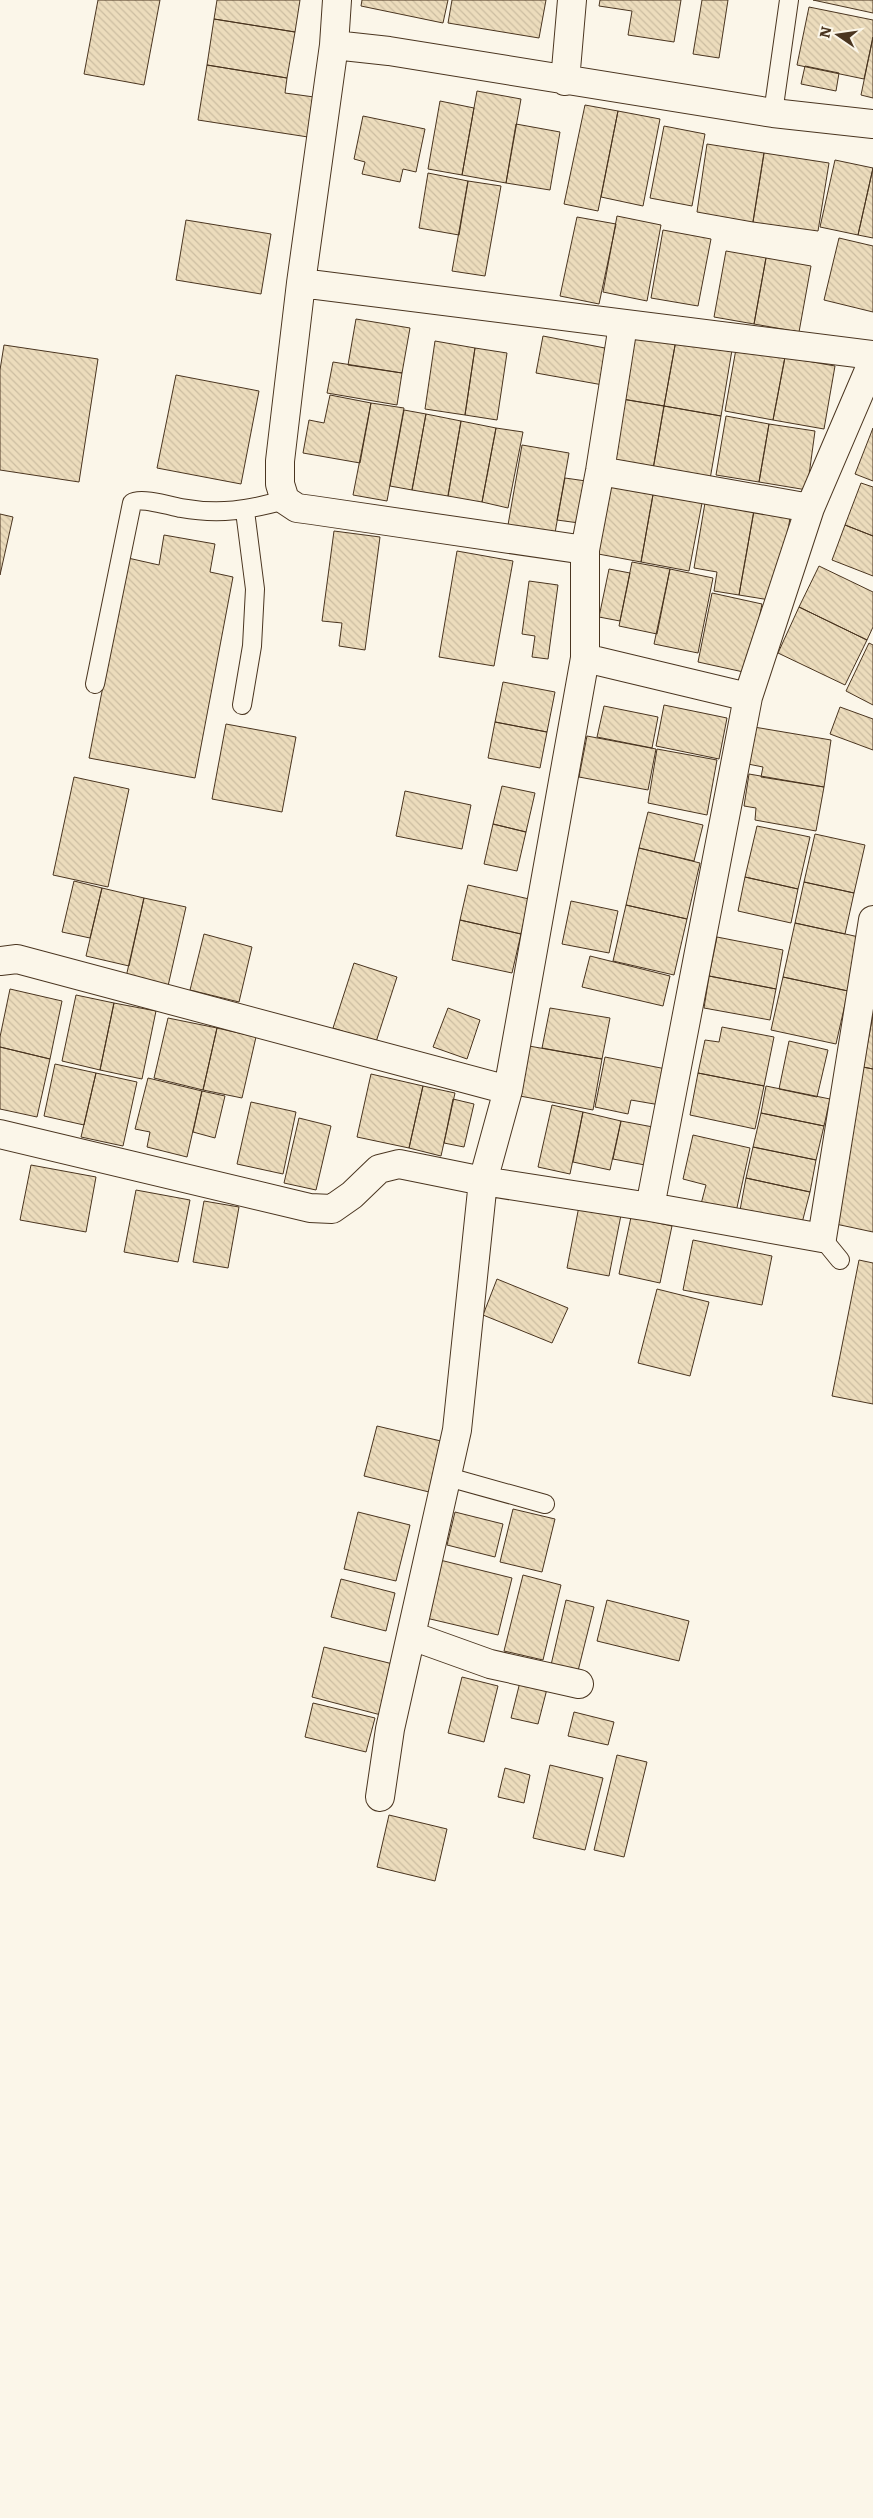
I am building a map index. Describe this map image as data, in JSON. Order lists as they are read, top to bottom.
{
  "north": "left"
}
